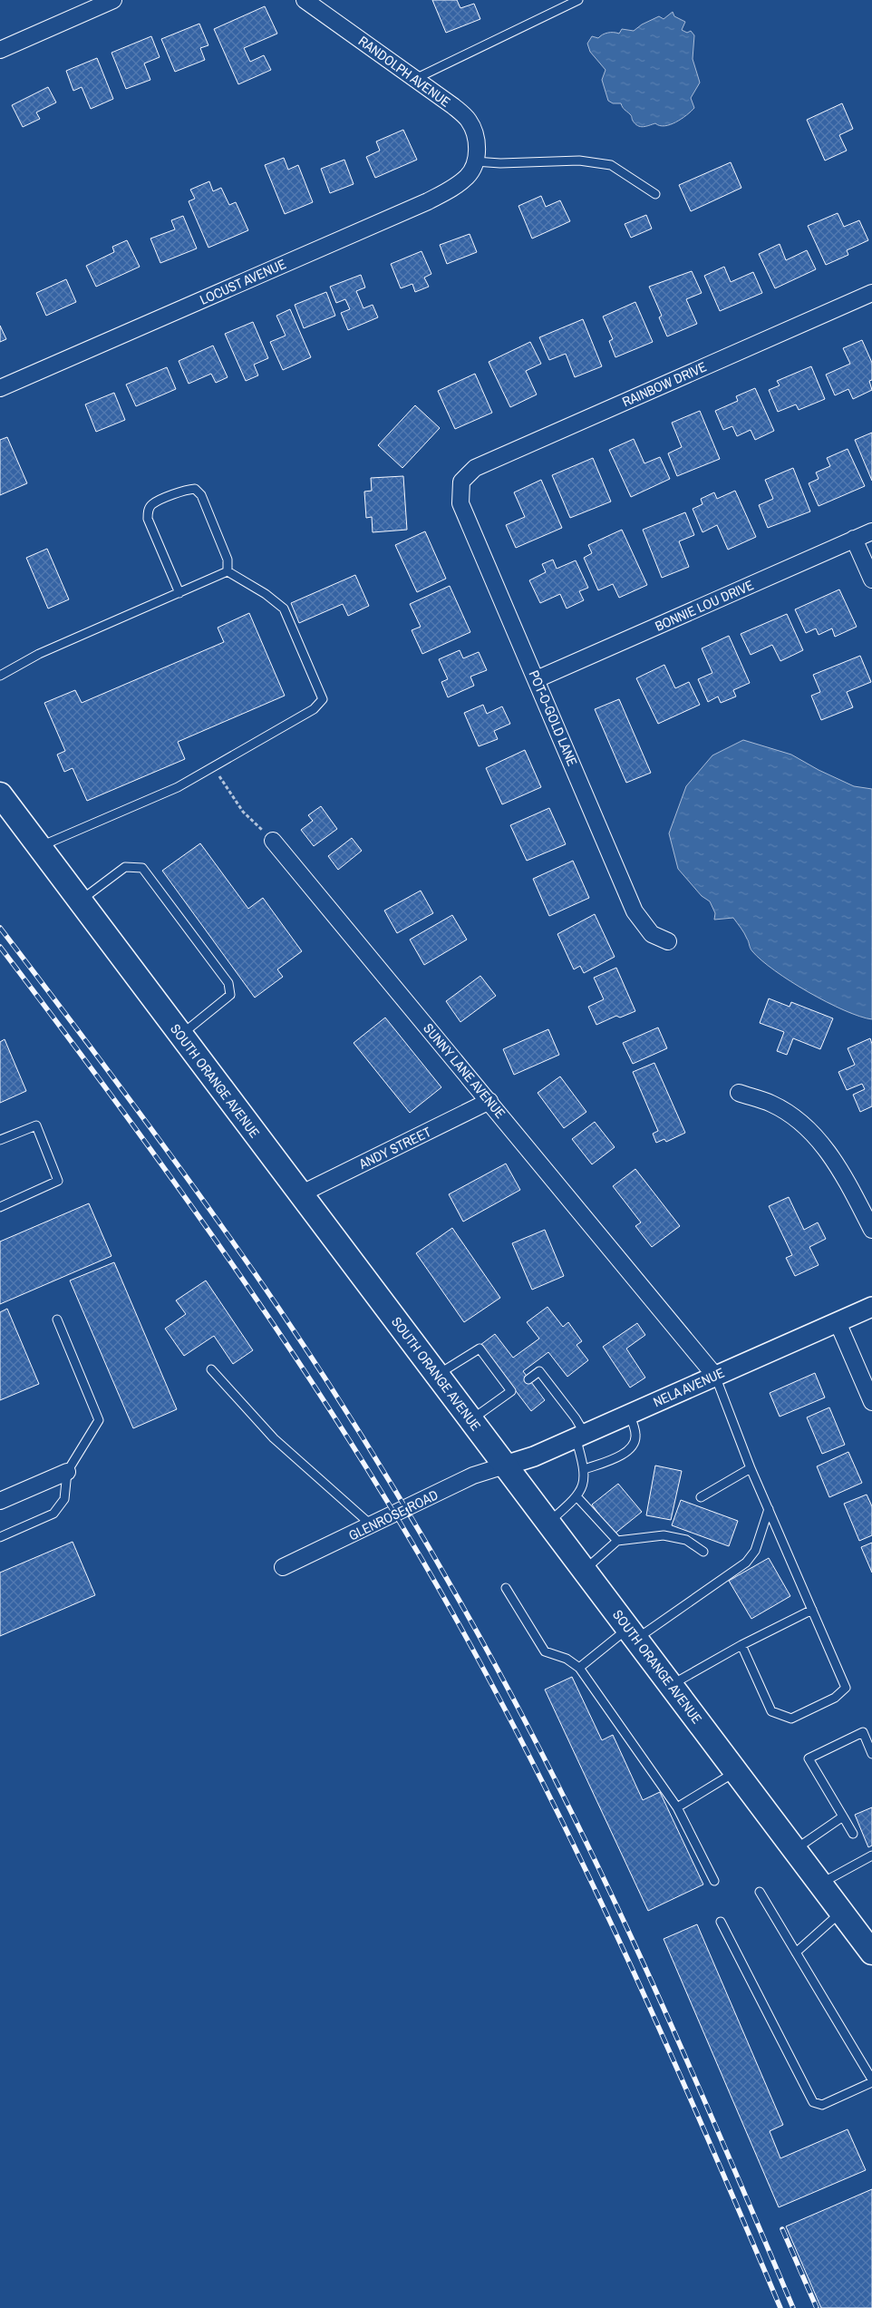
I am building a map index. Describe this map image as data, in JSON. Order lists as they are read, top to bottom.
{
  "streets": {
    "main road": ["SOUTH ORANGE AVENUE"],
    "street": [
      "RANDOLPH AVENUE",
      "LOCUST AVENUE",
      "RAINBOW DRIVE",
      "BONNIE LOU DRIVE",
      "POT-O-GOLD LANE",
      "SUNNY LANE AVENUE",
      "ANDY STREET",
      "NELA AVENUE",
      "GLENROSE ROAD"
    ]
  },
  "crossings": [
    ["RANDOLPH AVENUE", "LOCUST AVENUE"],
    ["RAINBOW DRIVE", "POT-O-GOLD LANE"],
    ["BONNIE LOU DRIVE", "POT-O-GOLD LANE"],
    ["SUNNY LANE AVENUE", "ANDY STREET"],
    ["SUNNY LANE AVENUE", "NELA AVENUE"],
    ["SOUTH ORANGE AVENUE", "ANDY STREET"],
    ["SOUTH ORANGE AVENUE", "NELA AVENUE"],
    ["SOUTH ORANGE AVENUE", "GLENROSE ROAD"],
    ["NELA AVENUE", "GLENROSE ROAD"]
  ]
}
